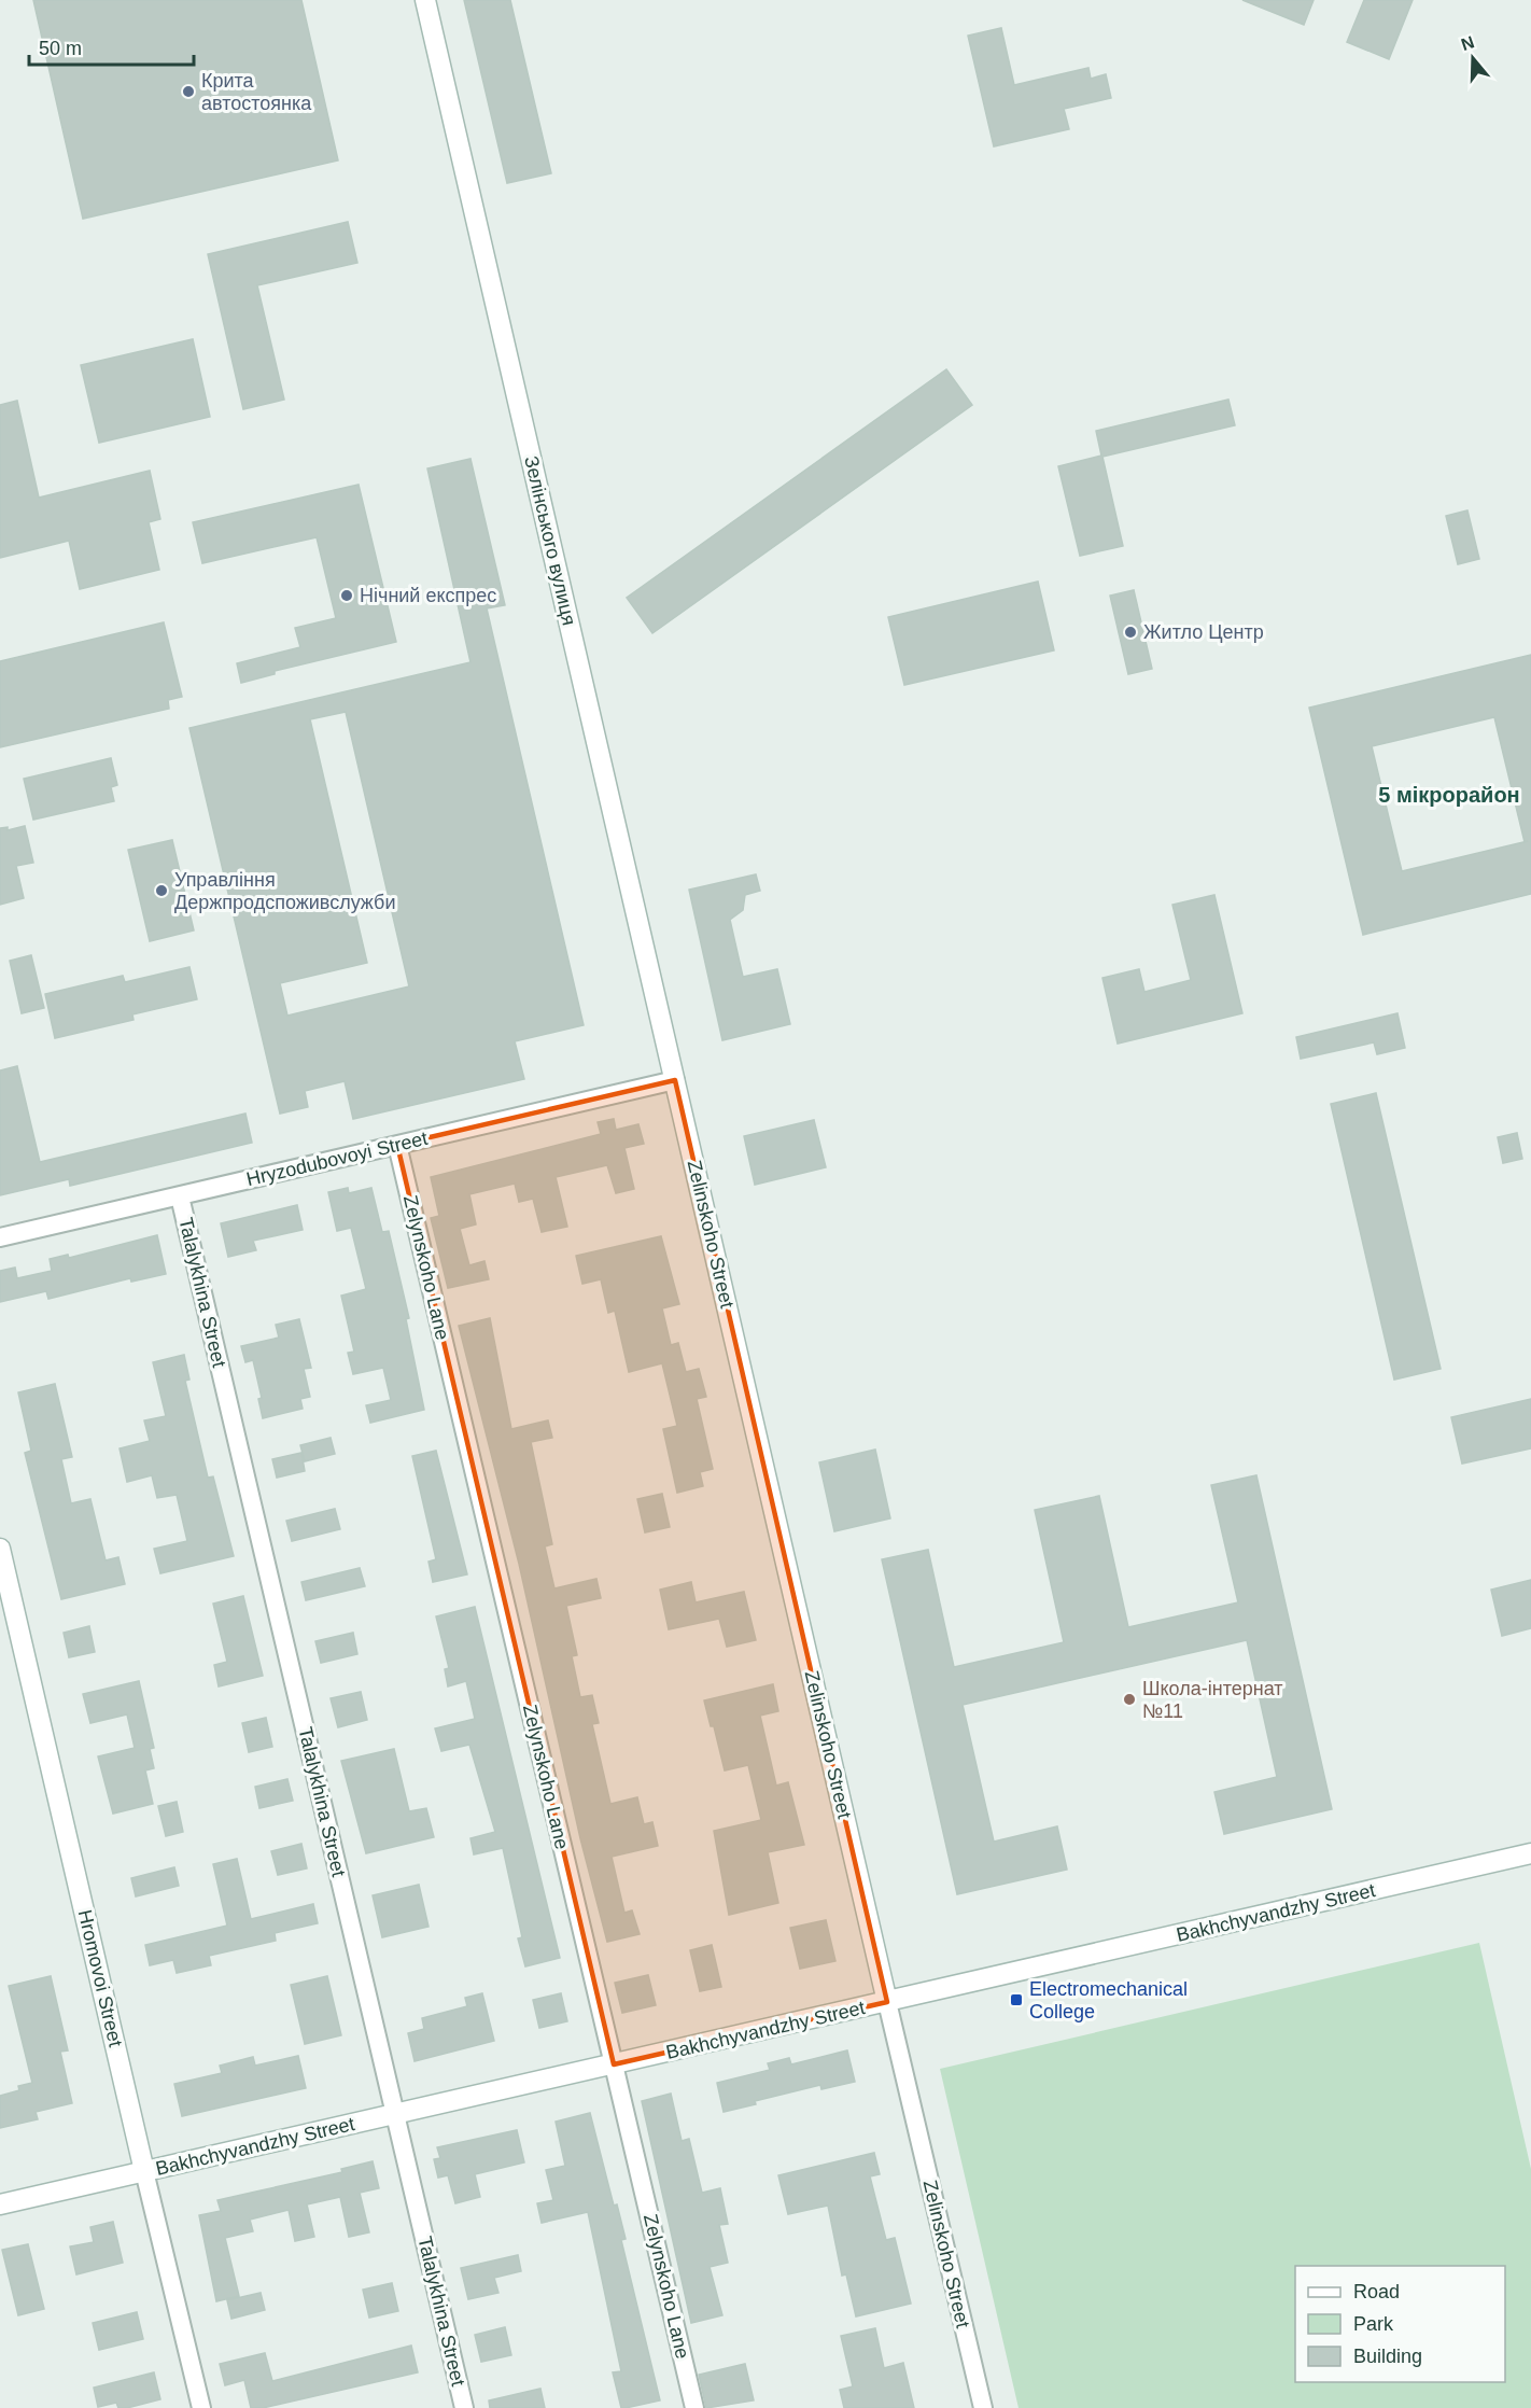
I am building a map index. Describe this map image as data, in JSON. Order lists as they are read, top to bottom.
{
  "streets": {
    "street": [
      "Зелінського вулиця",
      "Hryzodubovoyi Street",
      "Zelinskoho Street",
      "Zelynskoho Lane",
      "Talalykhina Street",
      "Bakhchyvandzhy Street",
      "Hromovoi Street"
    ]
  },
  "crossings": [
    ["Зелінського вулиця", "Hryzodubovoyi Street"],
    ["Зелінського вулиця", "Zelinskoho Street"],
    ["Hryzodubovoyi Street", "Zelinskoho Street"],
    ["Hryzodubovoyi Street", "Zelynskoho Lane"],
    ["Hryzodubovoyi Street", "Talalykhina Street"],
    ["Zelinskoho Street", "Bakhchyvandzhy Street"],
    ["Zelynskoho Lane", "Bakhchyvandzhy Street"],
    ["Talalykhina Street", "Bakhchyvandzhy Street"],
    ["Bakhchyvandzhy Street", "Hromovoi Street"]
  ],
  "districts": ["5 мікрорайон"],
  "places": {
    "other": [
      "Крита автостоянка",
      "Нічний експрес",
      "Житло Центр",
      "Управління Держпродспоживслужби",
      "Школа-інтернат №11"
    ],
    "transit": ["Electromechanical College"]
  },
  "legend": ["Road", "Park", "Building"],
  "scale_bar": "50 m",
  "north": "top"
}
